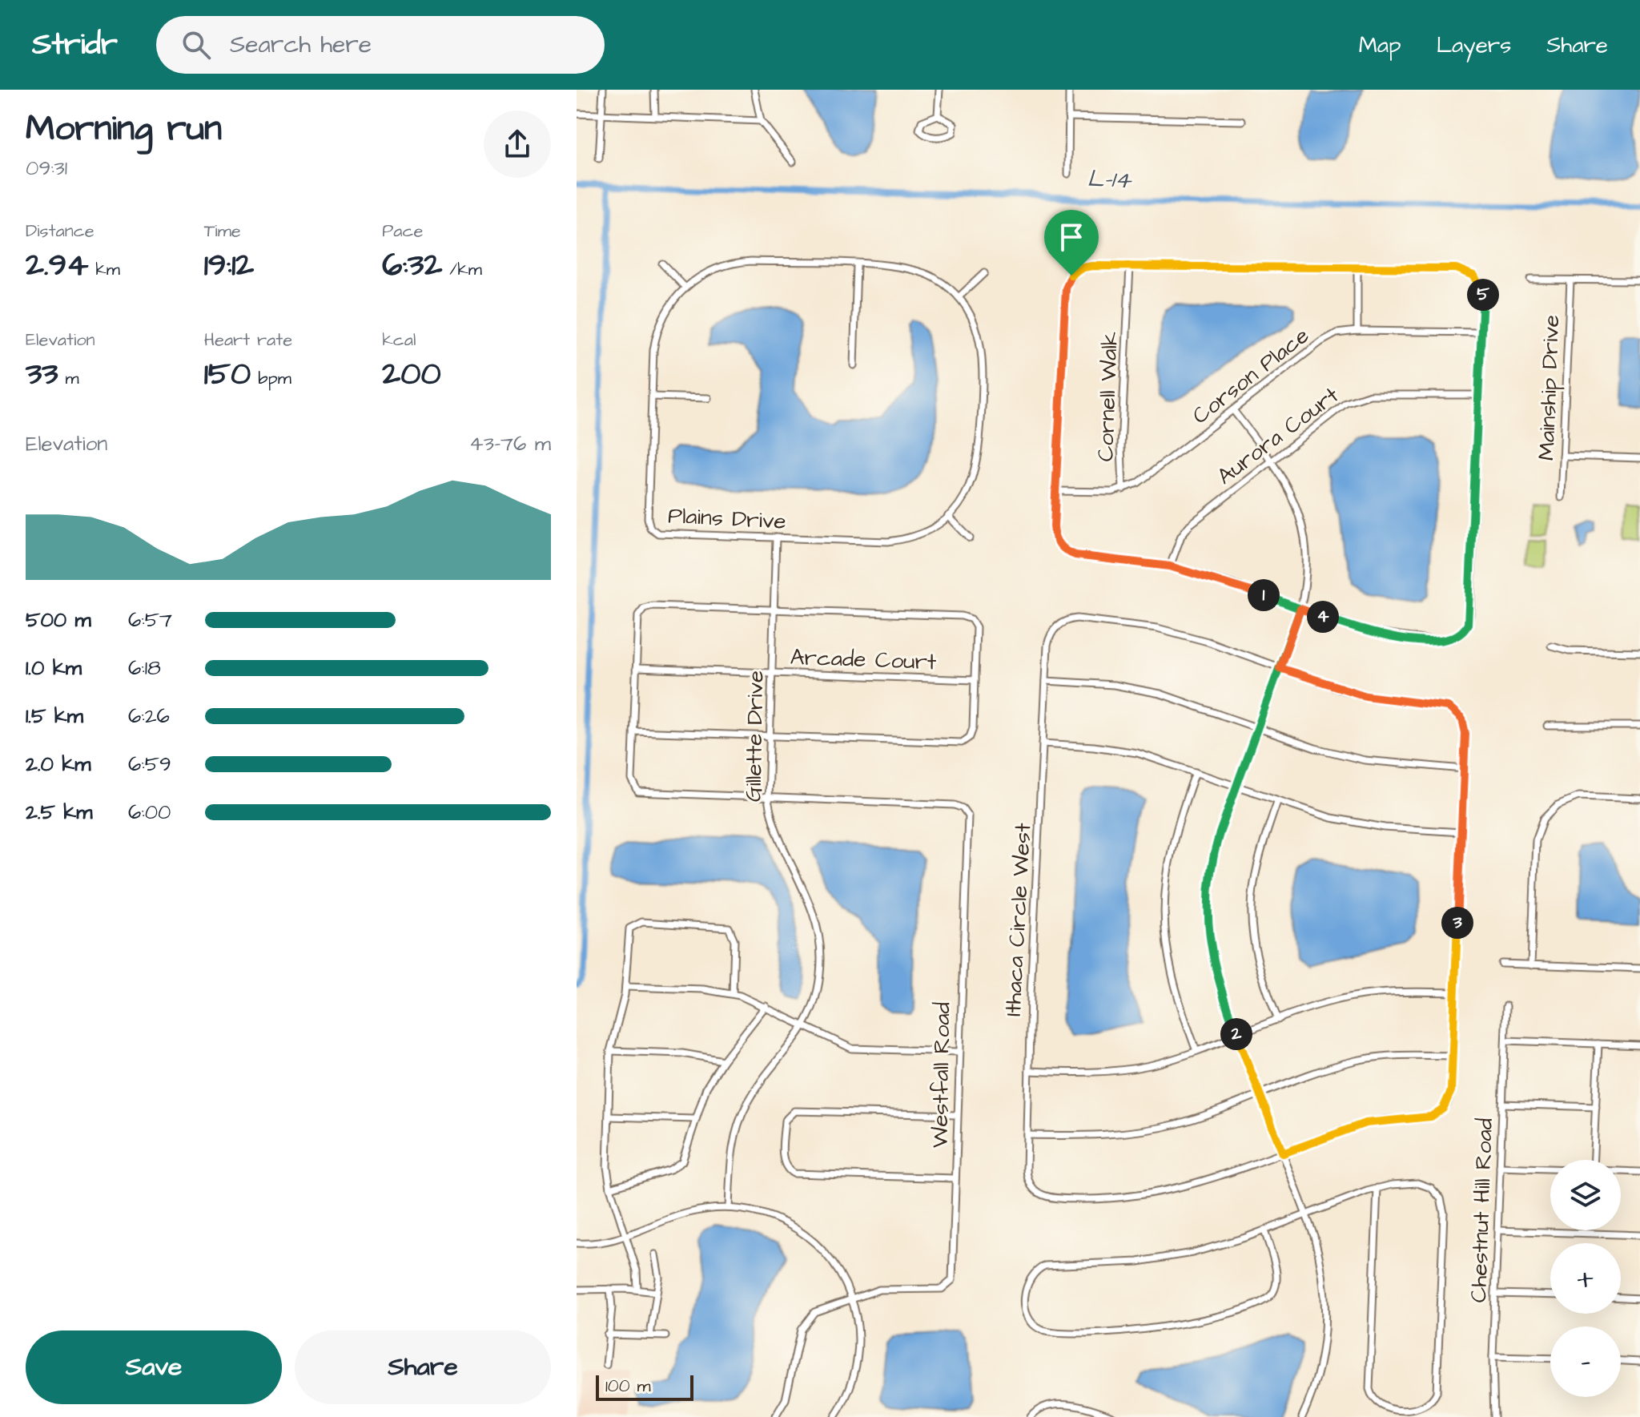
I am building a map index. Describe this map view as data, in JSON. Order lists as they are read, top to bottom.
{
  "streets": {
    "street": [
      "Corson Place",
      "Mainship Drive",
      "Cornell Walk",
      "Aurora Court",
      "Plains Drive",
      "Arcade Court",
      "Gillette Drive",
      "Ithaca Circle West",
      "Westfall Road",
      "Chestnut Hill Road"
    ]
  },
  "crossings": [
    ["Corson Place", "Cornell Walk"],
    ["Plains Drive", "Gillette Drive"],
    ["Arcade Court", "Gillette Drive"],
    ["Gillette Drive", "Westfall Road"]
  ],
  "water": ["L-14"],
  "scale_bar": "100 m",
  "page": {
    "header": "Stridr",
    "search": "Search here",
    "nav": ["Map", "Layers", "Share"],
    "heading": ["Morning run", "09:31"],
    "stats": [
      ["Distance", "2.94 km"],
      ["Time", "19:12"],
      ["Pace", "6:32 /km"],
      ["Elevation", "33 m"],
      ["Heart rate", "150 bpm"],
      ["kcal", "200"]
    ],
    "pins": [
      "5",
      "1",
      "4",
      "3",
      "2"
    ],
    "chart": ["Elevation", "43–76 m"],
    "list": [
      {
        "name": "500 m",
        "note": "6:57"
      },
      {
        "name": "1.0 km",
        "note": "6:18"
      },
      {
        "name": "1.5 km",
        "note": "6:26"
      },
      {
        "name": "2.0 km",
        "note": "6:59"
      },
      {
        "name": "2.5 km",
        "note": "6:00"
      }
    ],
    "map_buttons": ["+", "−"],
    "buttons": ["Save", "Share"],
    "scale": "100 m"
  }
}
